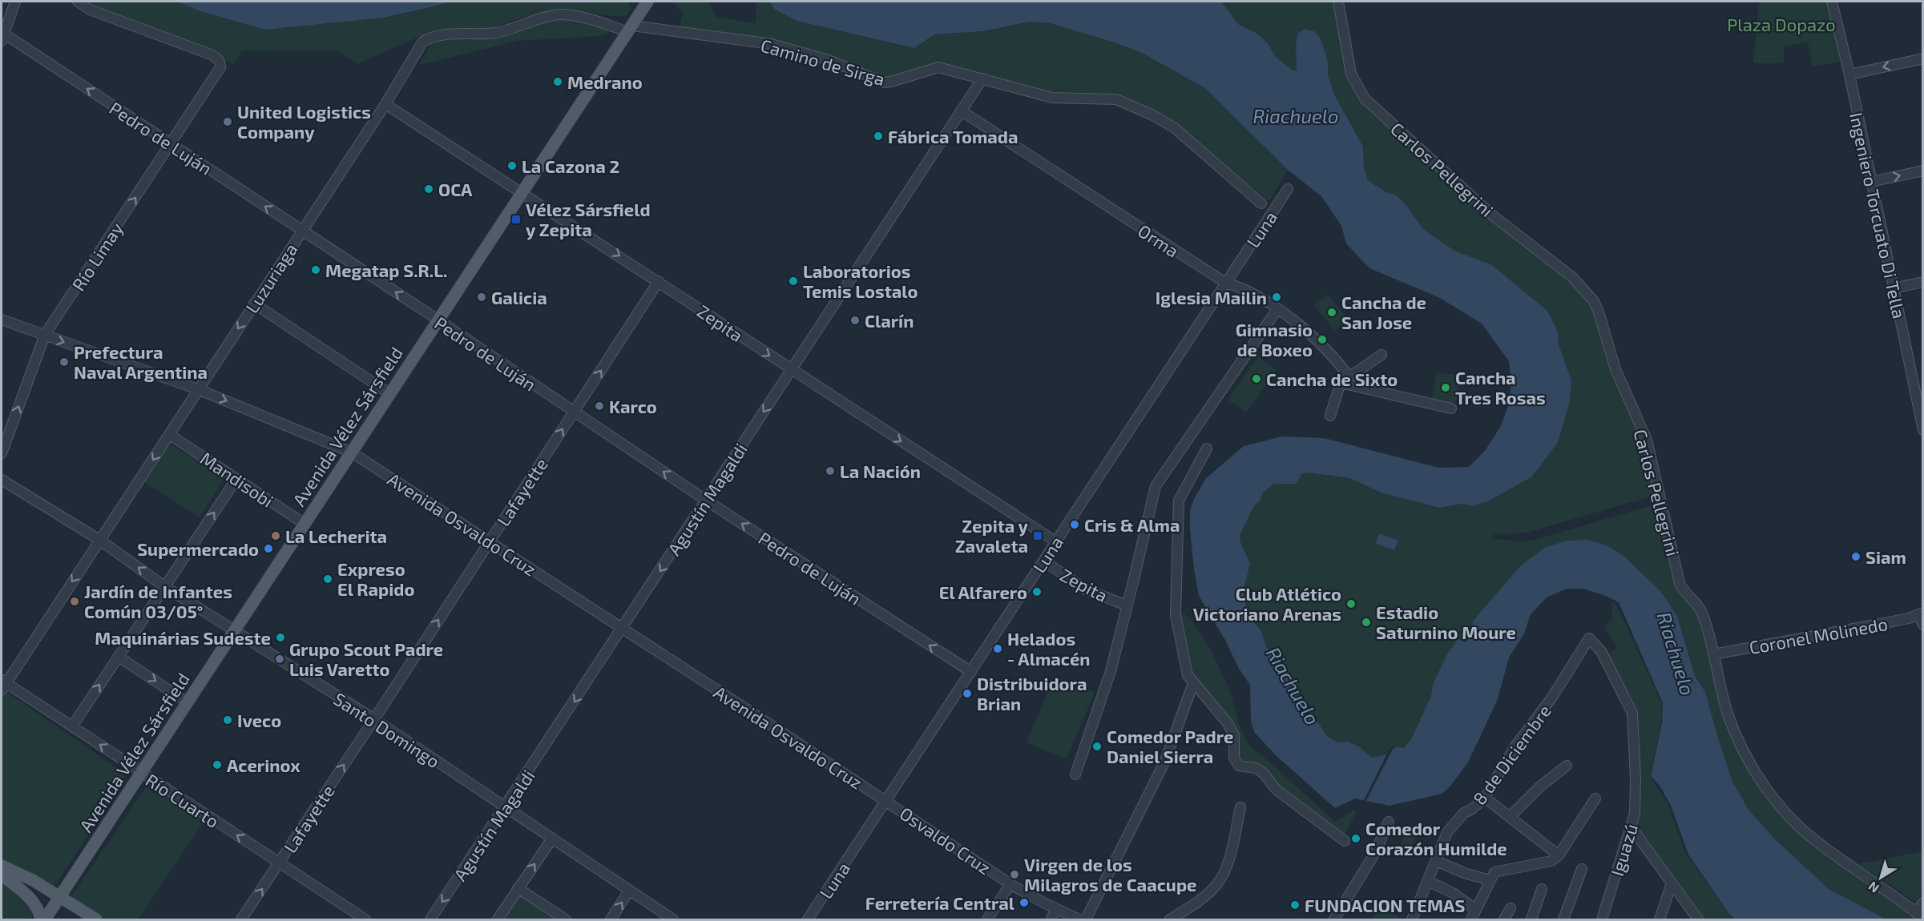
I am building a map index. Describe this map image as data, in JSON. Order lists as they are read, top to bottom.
{
  "streets": {
    "main road": ["Avenida Vélez Sársfield"],
    "street": [
      "Camino de Sirga",
      "Pedro de Luján",
      "Carlos Pellegrini",
      "Ingeniero Torcuato Di Tella",
      "Luna",
      "Orma",
      "Río Limay",
      "Luzuriaga",
      "Zepita",
      "Mandisobi",
      "Lafayette",
      "Agustín Magaldi",
      "Avenida Osvaldo Cruz",
      "Coronel Molinedo",
      "Santo Domingo",
      "8 de Diciembre",
      "Río Cuarto",
      "Osvaldo Cruz",
      "Iguazú"
    ]
  },
  "crossings": [
    ["Camino de Sirga", "Luzuriaga"],
    ["Camino de Sirga", "Avenida Vélez Sársfield"],
    ["Camino de Sirga", "Agustín Magaldi"],
    ["Pedro de Luján", "Luna"],
    ["Pedro de Luján", "Río Limay"],
    ["Pedro de Luján", "Luzuriaga"],
    ["Pedro de Luján", "Avenida Vélez Sársfield"],
    ["Pedro de Luján", "Lafayette"],
    ["Pedro de Luján", "Agustín Magaldi"],
    ["Carlos Pellegrini", "Coronel Molinedo"],
    ["Luna", "Orma"],
    ["Luna", "Zepita"],
    ["Luna", "Avenida Osvaldo Cruz"],
    ["Luna", "Osvaldo Cruz"],
    ["Orma", "Agustín Magaldi"],
    ["Río Limay", "Avenida Osvaldo Cruz"],
    ["Luzuriaga", "Zepita"],
    ["Luzuriaga", "Avenida Vélez Sársfield"],
    ["Luzuriaga", "Mandisobi"],
    ["Luzuriaga", "Avenida Osvaldo Cruz"],
    ["Luzuriaga", "Santo Domingo"],
    ["Luzuriaga", "Río Cuarto"],
    ["Zepita", "Avenida Vélez Sársfield"],
    ["Zepita", "Lafayette"],
    ["Zepita", "Agustín Magaldi"],
    ["Avenida Vélez Sársfield", "Mandisobi"],
    ["Avenida Vélez Sársfield", "Avenida Osvaldo Cruz"],
    ["Avenida Vélez Sársfield", "Santo Domingo"],
    ["Avenida Vélez Sársfield", "Río Cuarto"],
    ["Lafayette", "Avenida Osvaldo Cruz"],
    ["Lafayette", "Santo Domingo"],
    ["Lafayette", "Río Cuarto"],
    ["Agustín Magaldi", "Avenida Osvaldo Cruz"],
    ["Agustín Magaldi", "Santo Domingo"],
    ["Avenida Osvaldo Cruz", "Osvaldo Cruz"],
    ["8 de Diciembre", "Iguazú"]
  ],
  "one_way": [
    "Pedro de Luján",
    "Río Limay",
    "Zepita",
    "Lafayette",
    "Agustín Magaldi"
  ],
  "water": ["Riachuelo"],
  "parks": ["Plaza Dopazo"],
  "places": {
    "other": [
      "Medrano",
      "United Logistics Company",
      "Fábrica Tomada",
      "La Cazona 2",
      "OCA",
      "Megatap S.R.L.",
      "Laboratorios Temis Lostalo",
      "Galicia",
      "Iglesia Mailin",
      "Cancha de San Jose",
      "Clarín",
      "Gimnasio de Boxeo",
      "Prefectura Naval Argentina",
      "Cancha de Sixto",
      "Cancha Tres Rosas",
      "Karco",
      "La Nación",
      "Cris & Alma",
      "La Lecherita",
      "Supermercado",
      "Siam",
      "Expreso El Rapido",
      "El Alfarero",
      "Jardín de Infantes Común 03/05°",
      "Club Atlético Victoriano Arenas",
      "Estadio Saturnino Moure",
      "Maquinárias Sudeste",
      "Helados - Almacén",
      "Grupo Scout Padre Luis Varetto",
      "Distribuidora Brian",
      "Iveco",
      "Comedor Padre Daniel Sierra",
      "Acerinox",
      "Comedor Corazón Humilde",
      "Virgen de los Milagros de Caacupe",
      "Ferretería Central",
      "FUNDACION TEMAS"
    ],
    "transit": ["Vélez Sársfield y Zepita", "Zepita y Zavaleta"]
  },
  "north": "bottom left"
}
